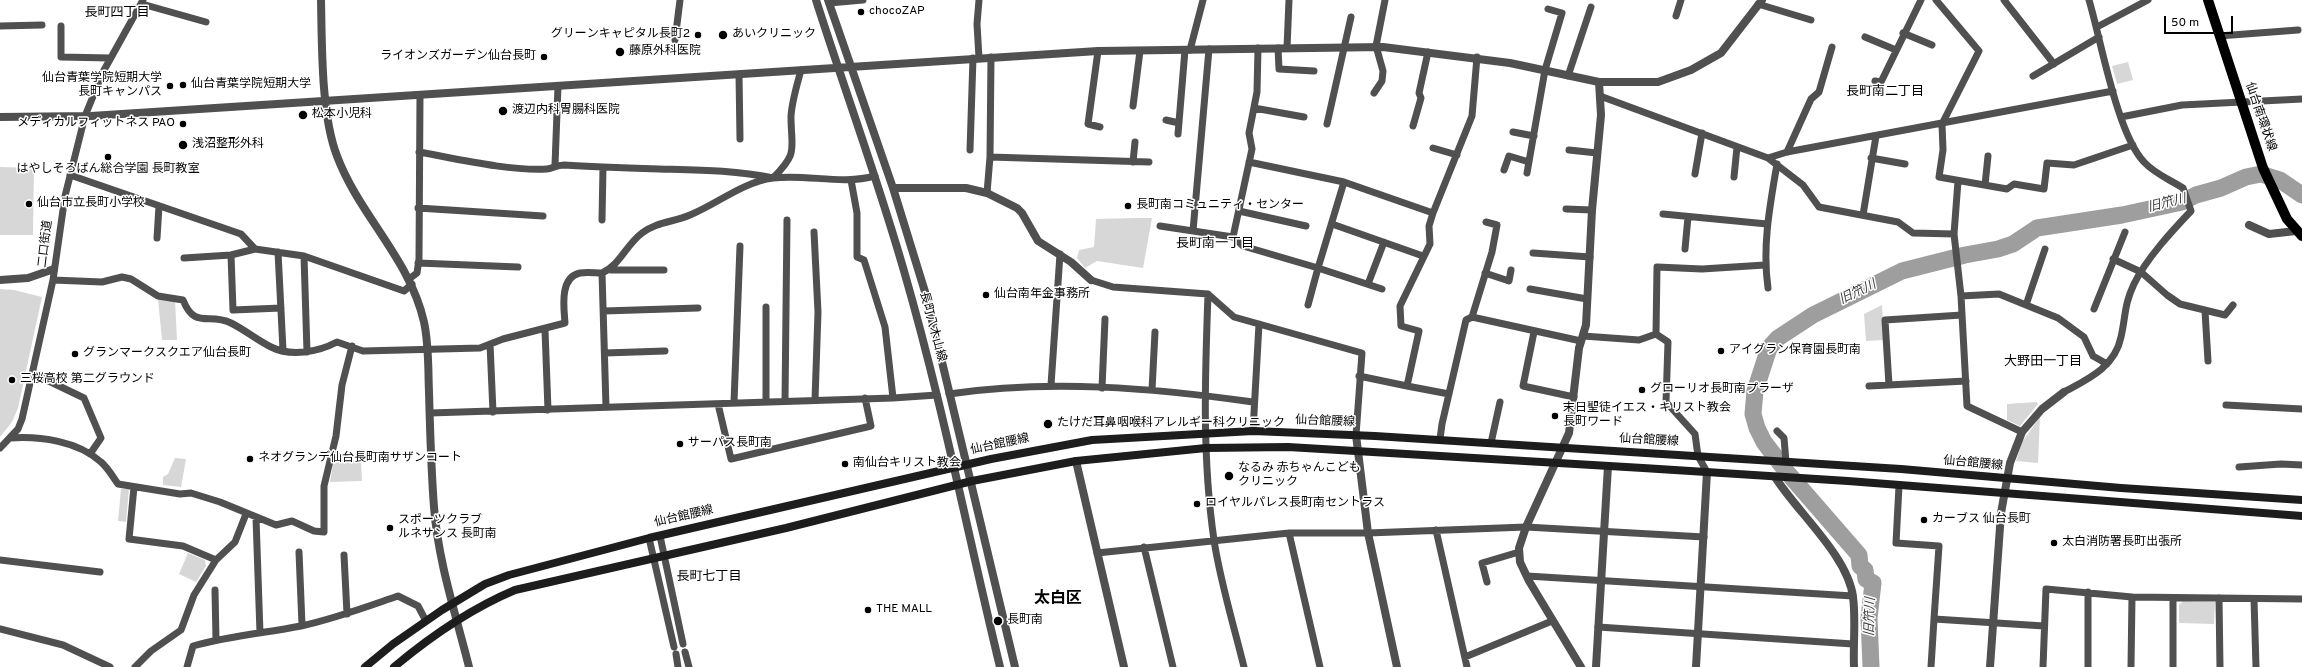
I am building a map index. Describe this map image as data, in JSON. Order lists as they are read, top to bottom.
{
  "streets": {
    "main road": ["仙台南環状線", "仙台館腰線"],
    "street": ["二口街道", "長町八木山線"]
  },
  "crossings": [
    ["長町八木山線", "仙台館腰線"]
  ],
  "districts": [
    "長町四丁目",
    "長町南二丁目",
    "長町南一丁目",
    "大野田一丁目",
    "長町七丁目",
    "太白区"
  ],
  "water": ["旧笊川"],
  "places": [
    "chocoZAP",
    "グリーンキャピタル長町2",
    "あいクリニック",
    "藤原外科医院",
    "ライオンズガーデン仙台長町",
    "仙台青葉学院短期大学",
    "仙台青葉学院短期大学 長町キャンパス",
    "渡辺内科胃腸科医院",
    "松本小児科",
    "メディカルフィットネス PAO",
    "浅沼整形外科",
    "はやしそろばん総合学園 長町教室",
    "仙台市立長町小学校",
    "長町南コミュニティ・センター",
    "仙台南年金事務所",
    "アイグラン保育園長町南",
    "グランマークスクエア仙台長町",
    "三桜高校 第二グラウンド",
    "グローリオ長町南プラーザ",
    "末日聖徒イエス・キリスト教会 長町ワード",
    "たけだ耳鼻咽喉科アレルギー科クリニック",
    "サーパス長町南",
    "ネオグランデ仙台長町南サザンコート",
    "南仙台キリスト教会",
    "なるみ 赤ちゃんこども クリニック",
    "ロイヤルパレス長町南セントラス",
    "カーブス 仙台長町",
    "スポーツクラブ ルネサンス 長町南",
    "太白消防署長町出張所",
    "THE MALL",
    "長町南"
  ],
  "scale_bar": "50 m"
}
